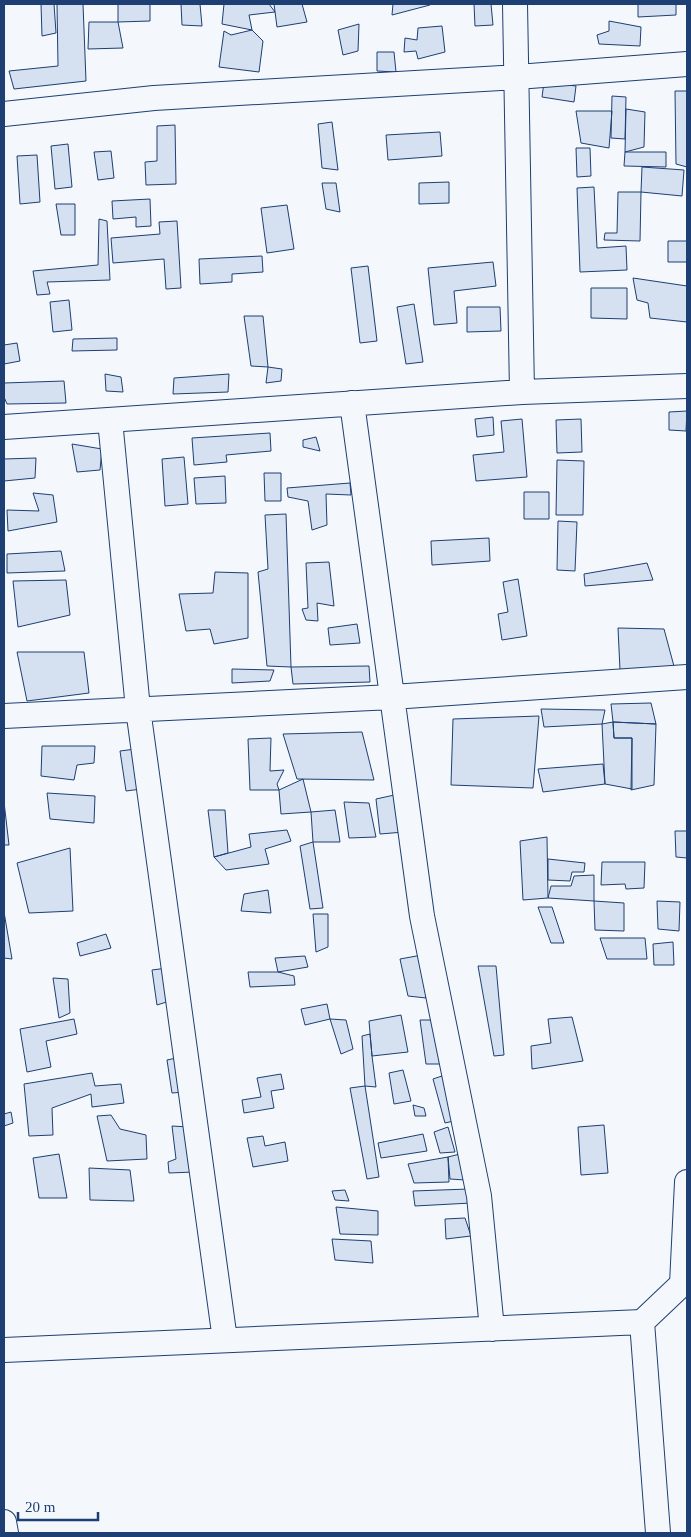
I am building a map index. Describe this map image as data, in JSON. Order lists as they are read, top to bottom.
{
  "scale_bar": "20 m"
}
